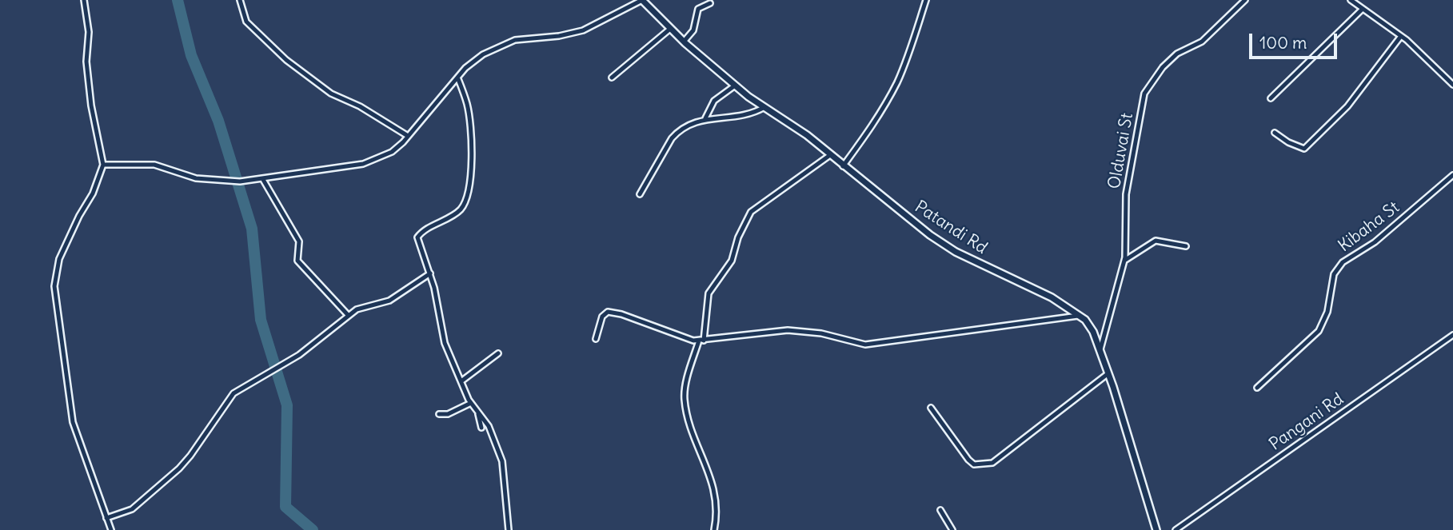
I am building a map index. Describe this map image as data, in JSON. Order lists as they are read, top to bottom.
{
  "streets": {
    "street": [
      "Olduvai St",
      "Kibaha St",
      "Patandi Rd",
      "Pangani Rd"
    ]
  },
  "crossings": [
    ["Olduvai St", "Patandi Rd"]
  ],
  "scale_bar": "100 m"
}
